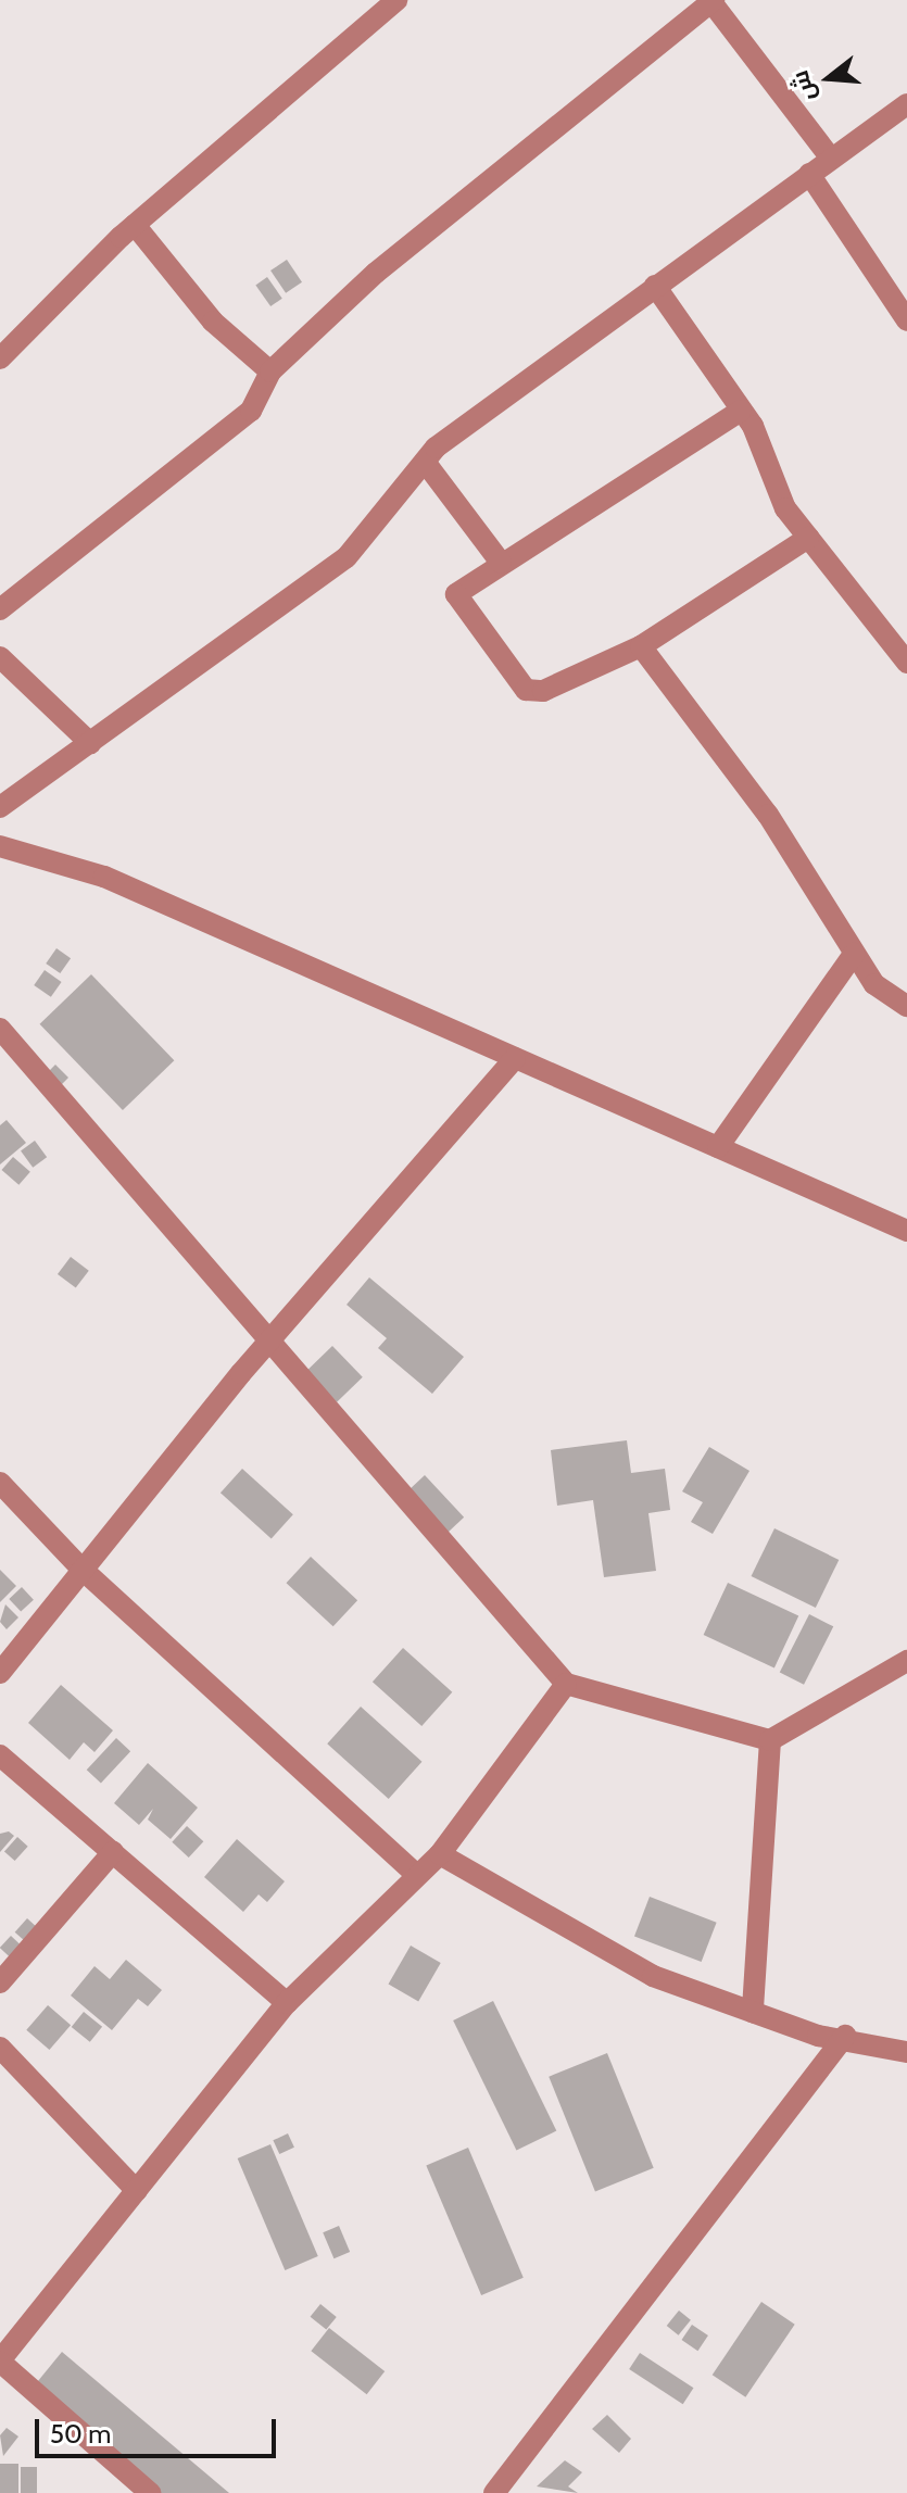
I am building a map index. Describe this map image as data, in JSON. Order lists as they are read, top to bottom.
{
  "scale_bar": "50 m",
  "north": "left"
}
